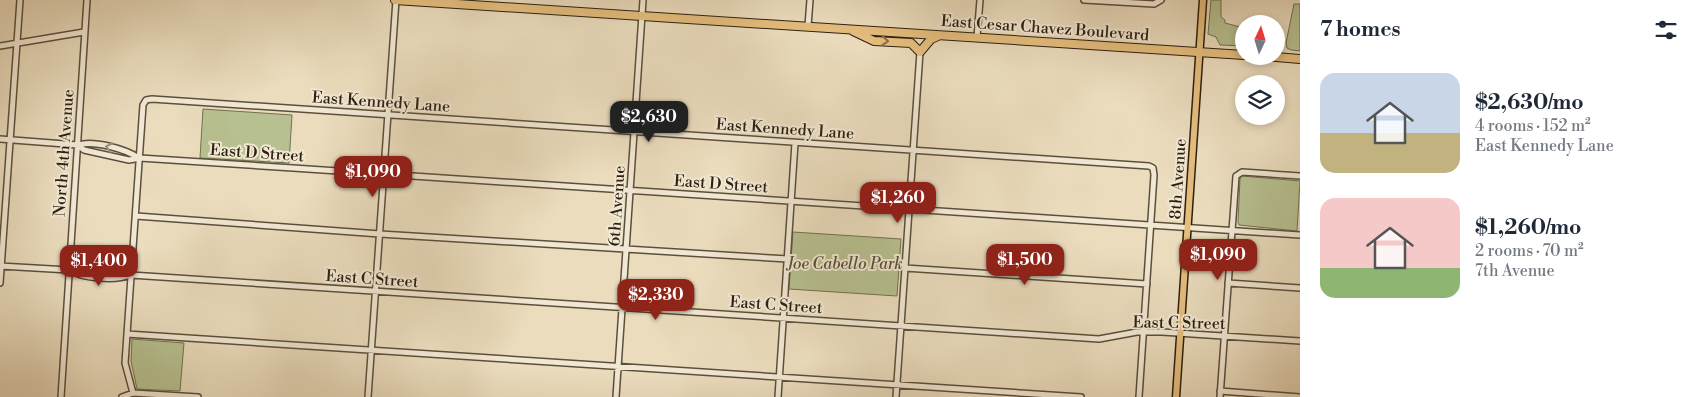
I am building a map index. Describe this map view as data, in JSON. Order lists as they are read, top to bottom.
{
  "streets": {
    "highway": ["East Cesar Chavez Boulevard"],
    "main road": ["8th Avenue"],
    "street": [
      "East Kennedy Lane",
      "North 4th Avenue",
      "East D Street",
      "6th Avenue",
      "East C Street"
    ]
  },
  "crossings": [
    ["East Cesar Chavez Boulevard", "8th Avenue"],
    ["East Cesar Chavez Boulevard", "6th Avenue"],
    ["East Kennedy Lane", "East D Street"],
    ["East Kennedy Lane", "6th Avenue"],
    ["North 4th Avenue", "East D Street"],
    ["North 4th Avenue", "East C Street"],
    ["East D Street", "8th Avenue"],
    ["East D Street", "6th Avenue"],
    ["8th Avenue", "East C Street"],
    ["6th Avenue", "East C Street"]
  ],
  "parks": ["Joe Cabello Park"],
  "north": "top",
  "page": {
    "heading": "7 homes",
    "list": [
      {
        "name": "$2,630/mo",
        "note": "4 rooms · 152 m² · East Kennedy Lane"
      },
      {
        "name": "$1,260/mo",
        "note": "2 rooms · 70 m² · 7th Avenue"
      }
    ],
    "price": [
      "$2,630",
      "$1,090",
      "$1,260",
      "$1,090",
      "$1,500",
      "$1,400",
      "$2,330"
    ]
  }
}
